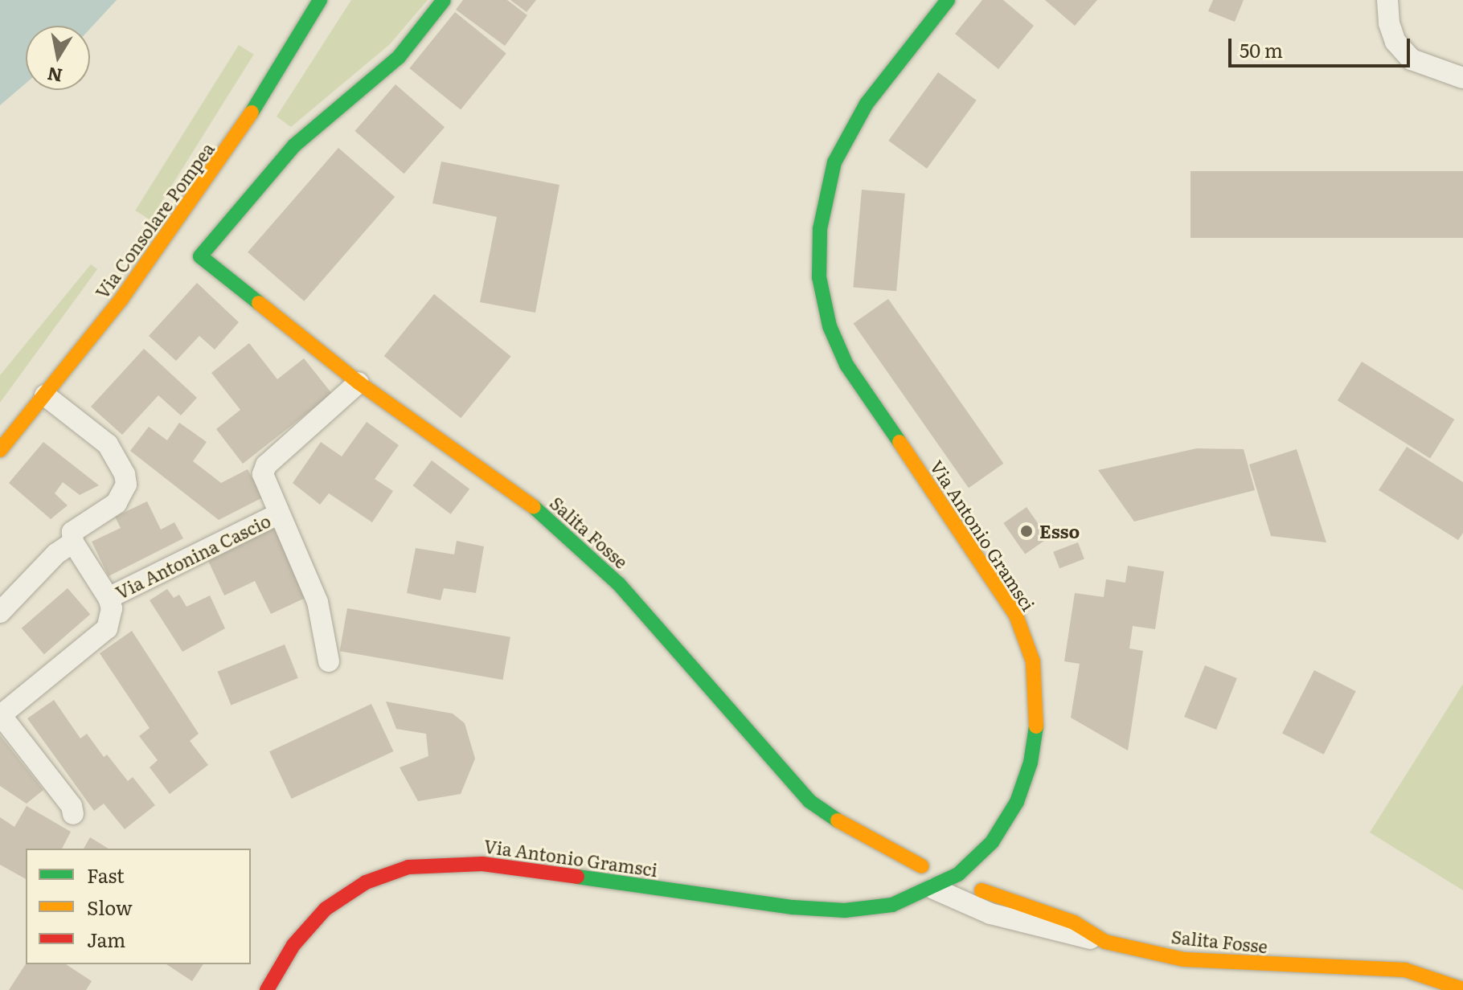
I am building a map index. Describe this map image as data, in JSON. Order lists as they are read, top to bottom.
{
  "streets": {
    "main road": ["Via Consolare Pompea", "Salita Fosse", "Via Antonio Gramsci"],
    "street": ["Via Antonina Cascio"]
  },
  "places": ["Esso"],
  "legend": ["Fast", "Slow", "Jam"],
  "scale_bar": "50 m",
  "north": "bottom"
}
